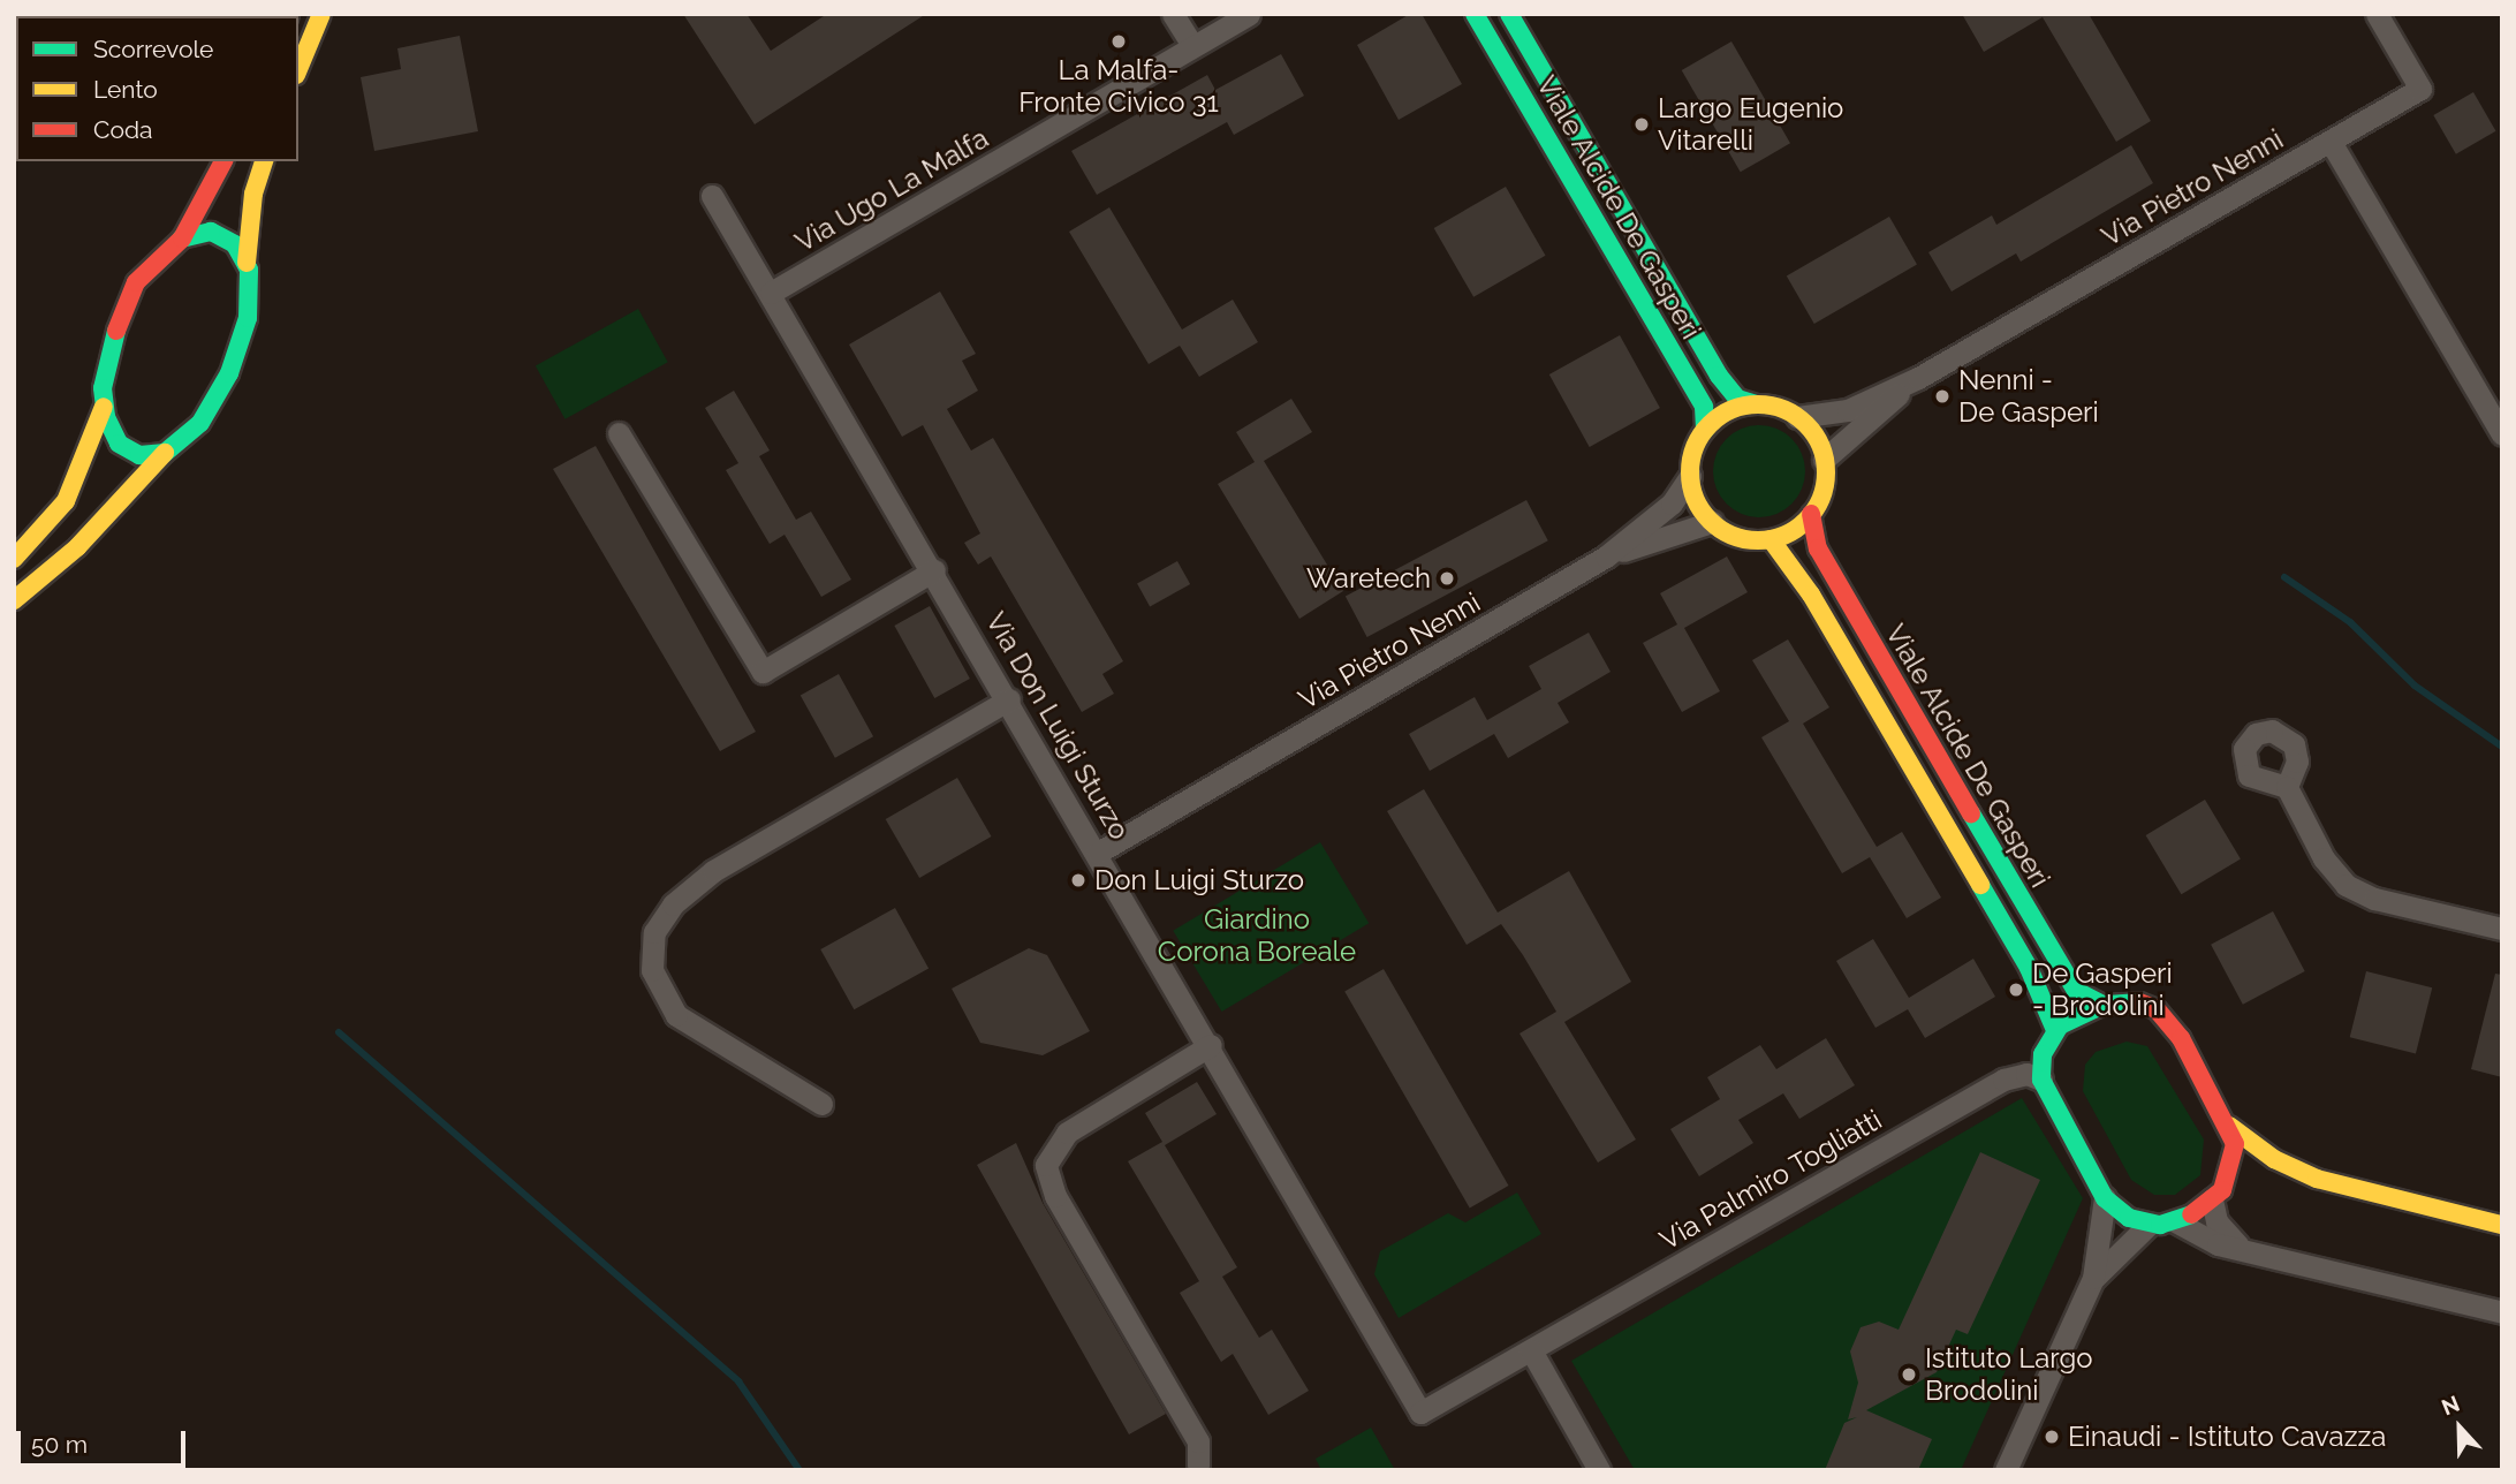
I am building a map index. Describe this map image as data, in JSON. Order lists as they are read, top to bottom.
{
  "streets": {
    "street": [
      "Via Pietro Nenni",
      "Via Ugo La Malfa",
      "Viale Alcide De Gasperi",
      "Via Don Luigi Sturzo",
      "Via Palmiro Togliatti"
    ]
  },
  "crossings": [
    ["Via Pietro Nenni", "Viale Alcide De Gasperi"],
    ["Via Pietro Nenni", "Via Don Luigi Sturzo"],
    ["Via Ugo La Malfa", "Via Don Luigi Sturzo"],
    ["Viale Alcide De Gasperi", "Via Palmiro Togliatti"],
    ["Via Don Luigi Sturzo", "Via Palmiro Togliatti"]
  ],
  "parks": ["Giardino Corona Boreale"],
  "places": [
    "La Malfa- Fronte Civico 31",
    "Largo Eugenio Vitarelli",
    "Nenni - De Gasperi",
    "Waretech",
    "Don Luigi Sturzo",
    "De Gasperi - Brodolini",
    "Istituto Largo Brodolini",
    "Einaudi - Istituto Cavazza"
  ],
  "legend": ["Scorrevole", "Lento", "Coda"],
  "scale_bar": "50 m",
  "north": "top"
}
